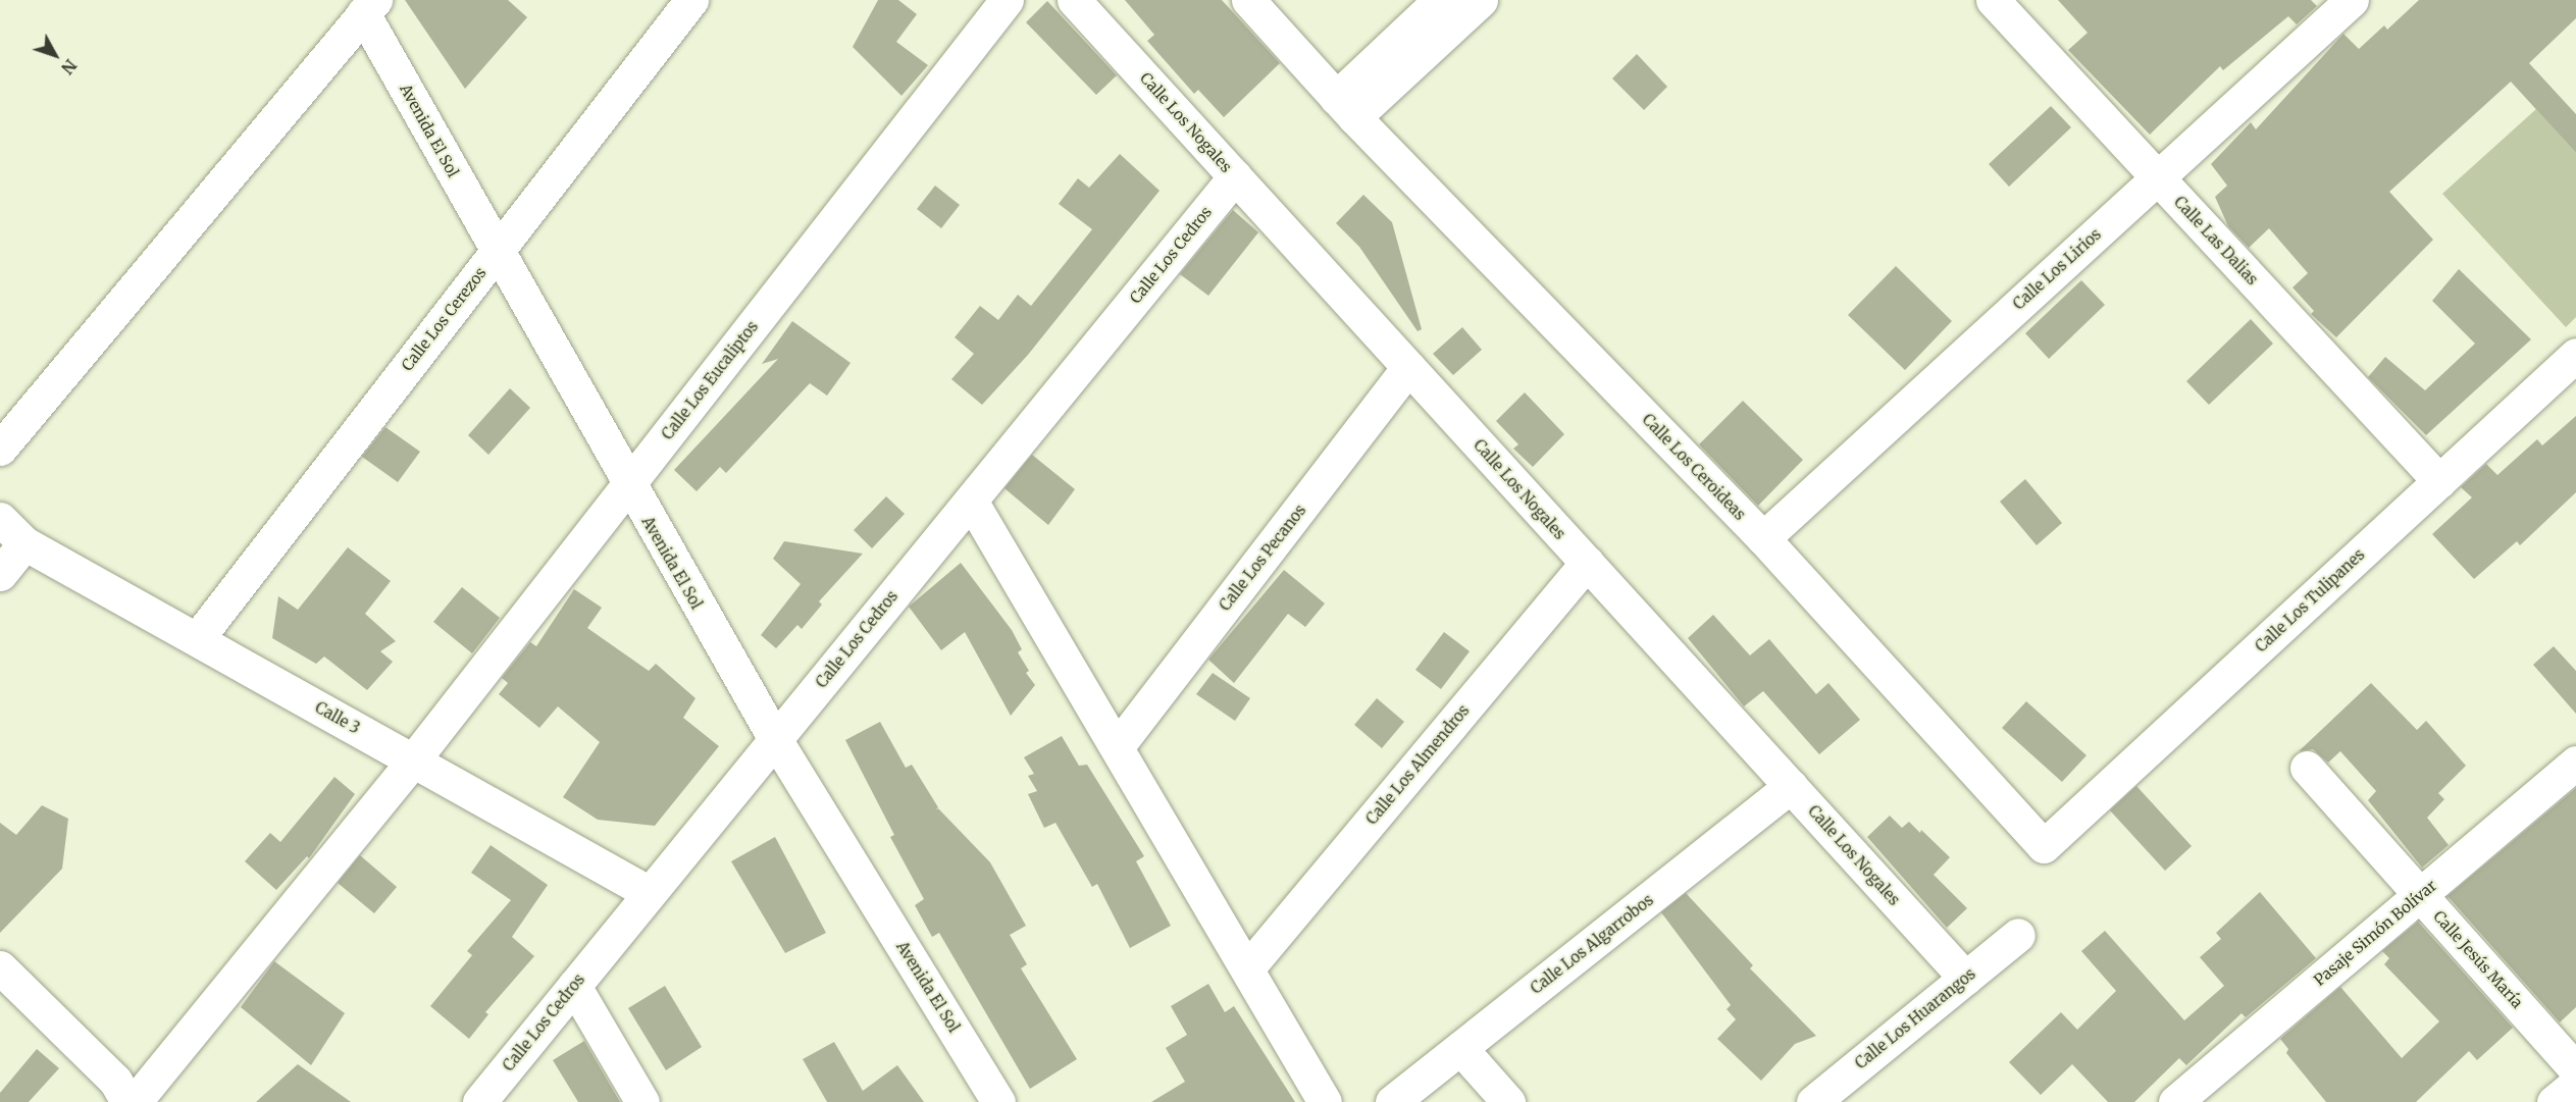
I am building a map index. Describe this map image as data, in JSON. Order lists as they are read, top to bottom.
{
  "streets": {
    "street": [
      "Calle Los Nogales",
      "Avenida El Sol",
      "Calle Las Dalias",
      "Calle Los Cedros",
      "Calle Los Lirios",
      "Calle Los Cerezos",
      "Calle Los Eucaliptos",
      "Calle Los Ceroideas",
      "Calle Los Pecanos",
      "Calle Los Tulipanes",
      "Calle 3",
      "Calle Los Almendros",
      "Pasaje Simón Bolívar",
      "Calle Los Algarrobos",
      "Calle Jesús María",
      "Calle Los Huarangos"
    ]
  },
  "crossings": [
    ["Calle Los Nogales", "Calle Los Cedros"],
    ["Calle Los Nogales", "Calle Los Pecanos"],
    ["Calle Los Nogales", "Calle Los Almendros"],
    ["Calle Los Nogales", "Calle Los Algarrobos"],
    ["Calle Los Nogales", "Calle Los Huarangos"],
    ["Avenida El Sol", "Calle Los Cedros"],
    ["Avenida El Sol", "Calle Los Cerezos"],
    ["Avenida El Sol", "Calle Los Eucaliptos"],
    ["Calle Las Dalias", "Calle Los Lirios"],
    ["Calle Las Dalias", "Calle Los Tulipanes"],
    ["Calle Los Cedros", "Calle 3"],
    ["Calle Los Lirios", "Calle Los Ceroideas"],
    ["Calle Los Cerezos", "Calle 3"],
    ["Calle Los Eucaliptos", "Calle 3"],
    ["Calle Los Ceroideas", "Calle Los Tulipanes"],
    ["Pasaje Simón Bolívar", "Calle Jesús María"]
  ],
  "north": "bottom right"
}
